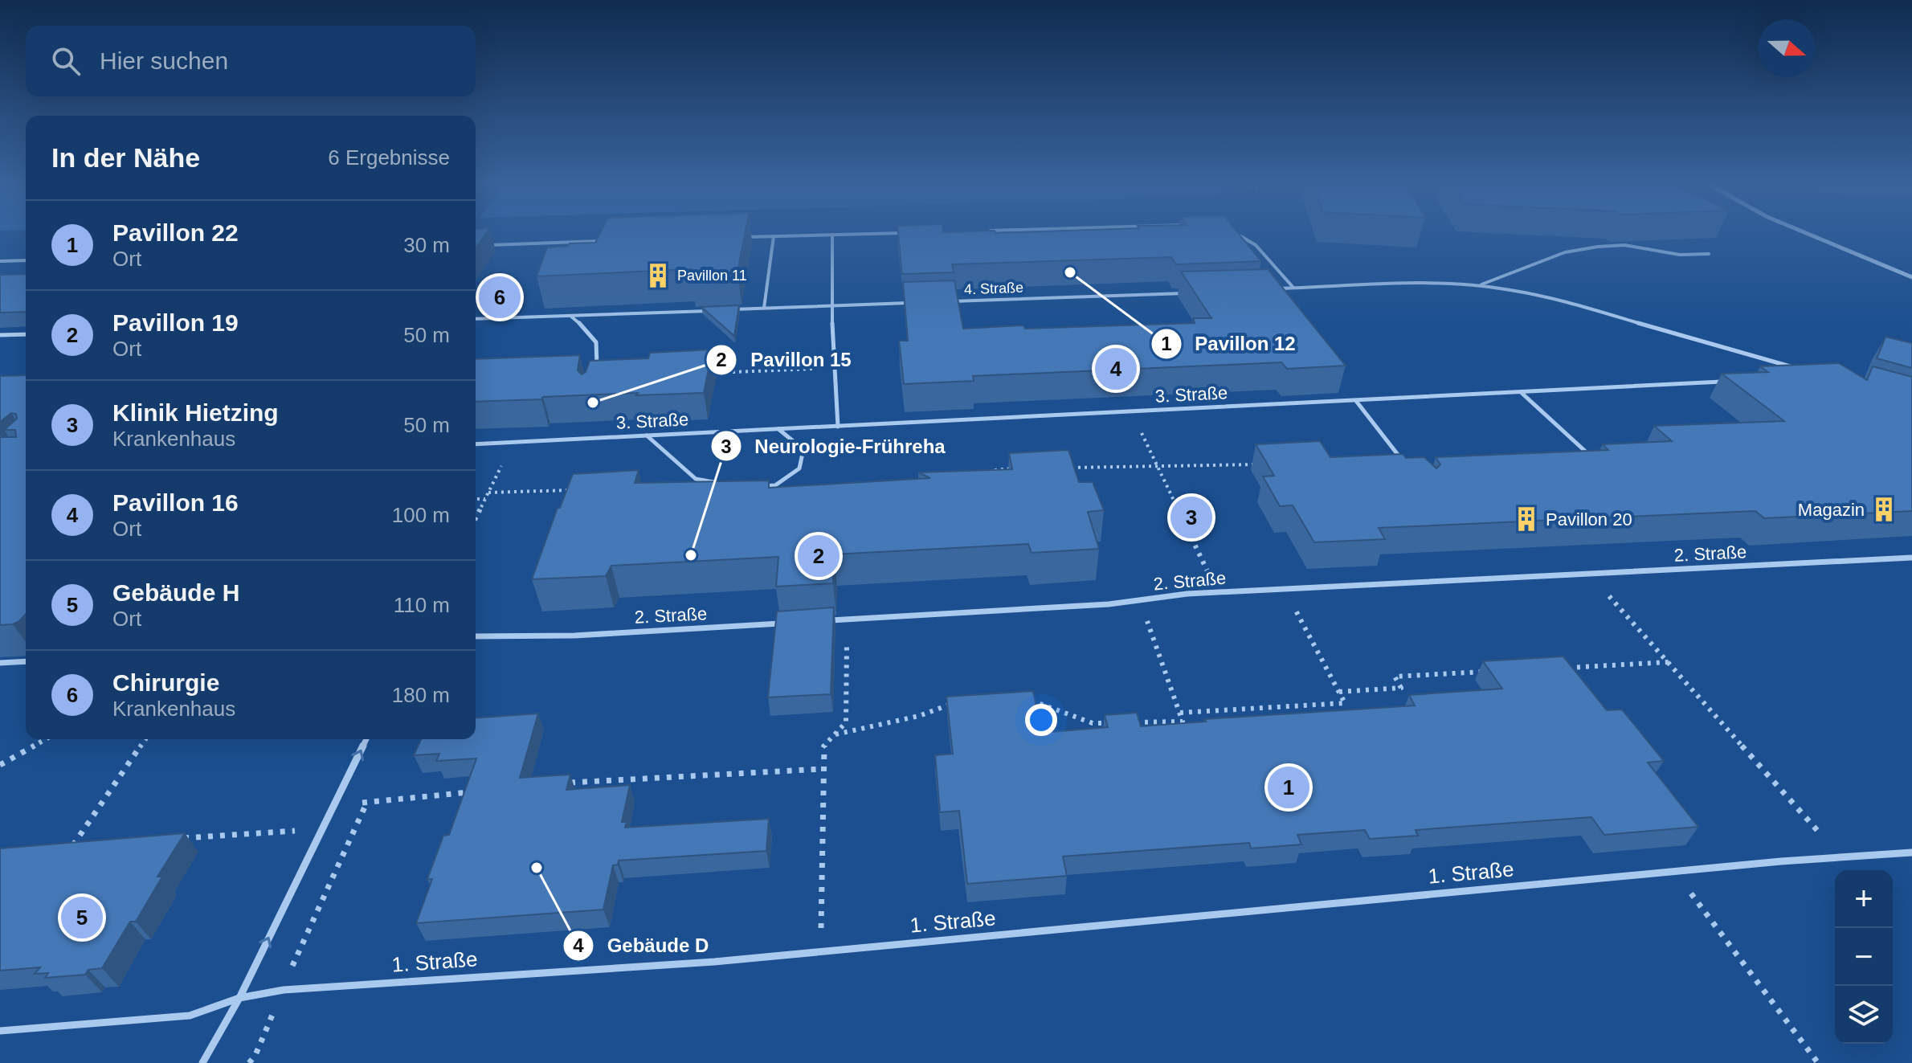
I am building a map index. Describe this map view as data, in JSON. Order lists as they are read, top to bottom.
{
  "streets": {
    "lane": [
      "4. Straße",
      "3. Straße",
      "2. Straße",
      "1. Straße"
    ]
  },
  "places": {
    "other": [
      "Pavillon 12",
      "Pavillon 15",
      "Neurologie-Frühreha",
      "Gebäude D"
    ],
    "building": ["Pavillon 11", "Magazin", "Pavillon 20"]
  },
  "north": "right",
  "page": {
    "search": "Hier suchen",
    "heading": ["In der Nähe", "6 Ergebnisse"],
    "list": [
      {
        "mark": "1",
        "name": "Pavillon 22",
        "note": "Ort",
        "value": "30 m"
      },
      {
        "mark": "2",
        "name": "Pavillon 19",
        "note": "Ort",
        "value": "50 m"
      },
      {
        "mark": "3",
        "name": "Klinik Hietzing",
        "note": "Krankenhaus",
        "value": "50 m"
      },
      {
        "mark": "4",
        "name": "Pavillon 16",
        "note": "Ort",
        "value": "100 m"
      },
      {
        "mark": "5",
        "name": "Gebäude H",
        "note": "Ort",
        "value": "110 m"
      },
      {
        "mark": "6",
        "name": "Chirurgie",
        "note": "Krankenhaus",
        "value": "180 m"
      }
    ],
    "pins": [
      "6",
      "4",
      "3",
      "2",
      "1",
      "5"
    ],
    "map_buttons": ["+", "−"]
  }
}
